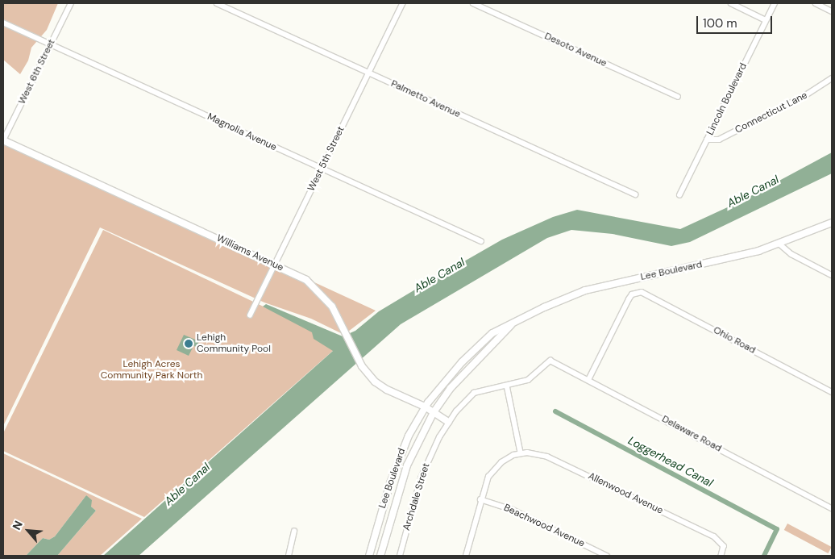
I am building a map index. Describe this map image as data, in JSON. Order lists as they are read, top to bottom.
{
  "streets": {
    "main road": ["Williams Avenue", "Lee Boulevard"],
    "street": [
      "Desoto Avenue",
      "West 6th Street",
      "Palmetto Avenue",
      "Lincoln Boulevard",
      "Connecticut Lane",
      "Magnolia Avenue",
      "West 5th Street",
      "Ohio Road",
      "Delaware Road",
      "Allenwood Avenue",
      "Archdale Street",
      "Beachwood Avenue"
    ]
  },
  "crossings": [
    ["West 6th Street", "Magnolia Avenue"],
    ["West 6th Street", "Williams Avenue"],
    ["Palmetto Avenue", "West 5th Street"],
    ["Lincoln Boulevard", "Connecticut Lane"],
    ["Magnolia Avenue", "West 5th Street"],
    ["West 5th Street", "Williams Avenue"],
    ["Williams Avenue", "Lee Boulevard"],
    ["Williams Avenue", "Archdale Street"],
    ["Ohio Road", "Delaware Road"],
    ["Delaware Road", "Archdale Street"]
  ],
  "water": ["Able Canal", "Loggerhead Canal"],
  "parks": ["Lehigh Acres Community Park North"],
  "places": ["Lehigh Community Pool"],
  "scale_bar": "100 m",
  "north": "top left"
}
